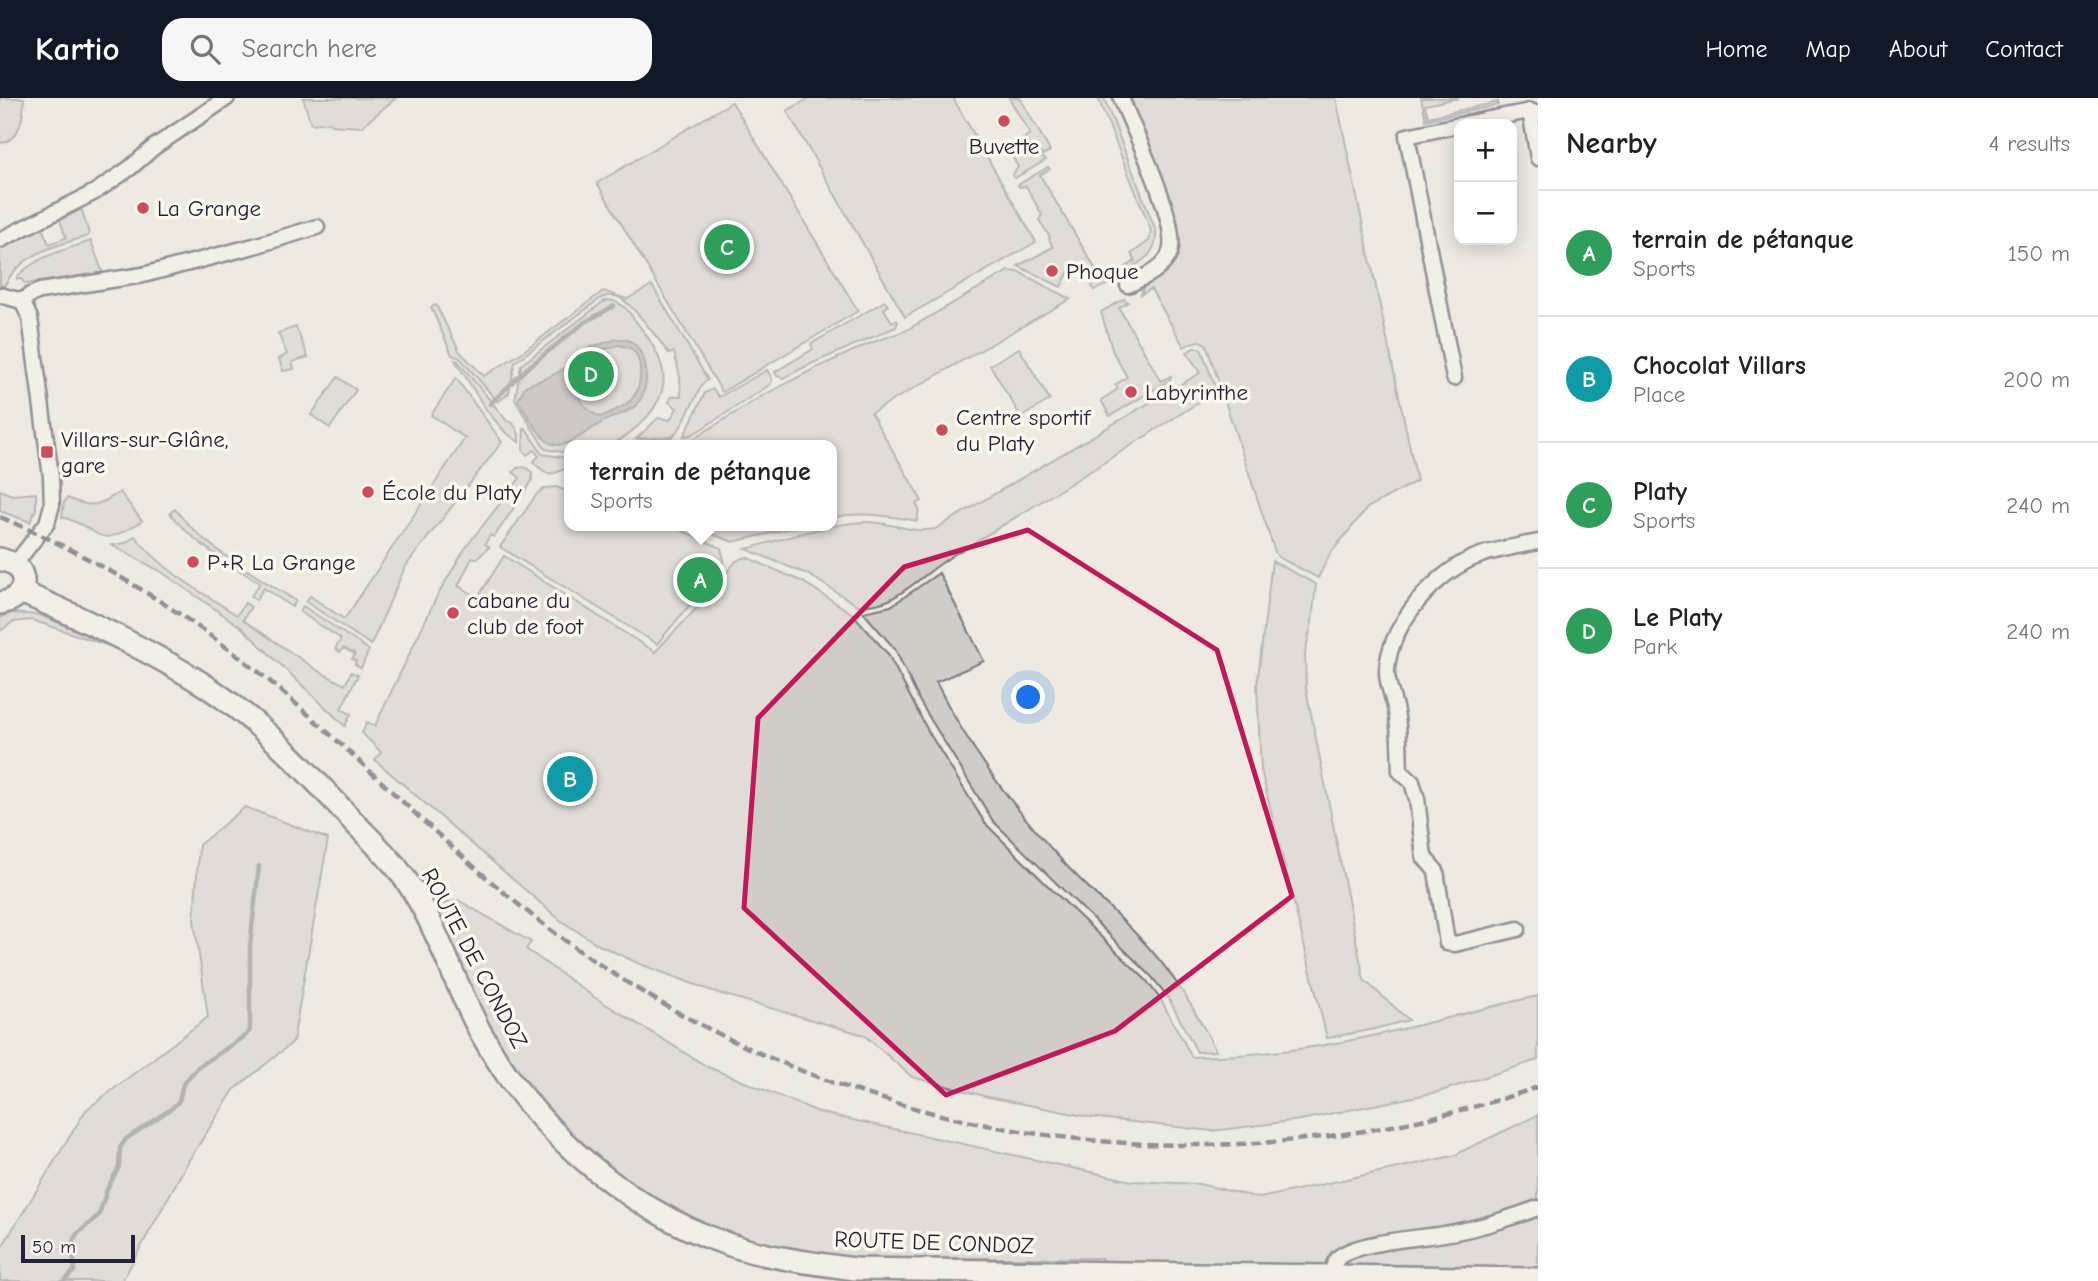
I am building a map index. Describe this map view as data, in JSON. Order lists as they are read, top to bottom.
{
  "streets": {
    "main road": ["ROUTE DE CONDOZ"]
  },
  "places": {
    "other": [
      "Buvette",
      "La Grange",
      "Phoque",
      "Labyrinthe",
      "Centre sportif du Platy",
      "École du Platy",
      "P+R La Grange",
      "cabane du club de foot"
    ],
    "transit": ["Villars-sur-Glâne, gare"]
  },
  "scale_bar": "50 m",
  "page": {
    "header": "Kartio",
    "search": "Search here",
    "nav": [
      "Home",
      "Map",
      "About",
      "Contact"
    ],
    "heading": ["Nearby", "4 results"],
    "map_buttons": ["+", "−"],
    "list": [
      {
        "mark": "A",
        "name": "terrain de pétanque",
        "note": "Sports",
        "value": "150 m"
      },
      {
        "mark": "B",
        "name": "Chocolat Villars",
        "note": "Place",
        "value": "200 m"
      },
      {
        "mark": "C",
        "name": "Platy",
        "note": "Sports",
        "value": "240 m"
      },
      {
        "mark": "D",
        "name": "Le Platy",
        "note": "Park",
        "value": "240 m"
      }
    ],
    "pins": [
      "C",
      "D",
      "A",
      "B"
    ],
    "popup": ["terrain de pétanque", "Sports"],
    "scale": "50 m"
  }
}
